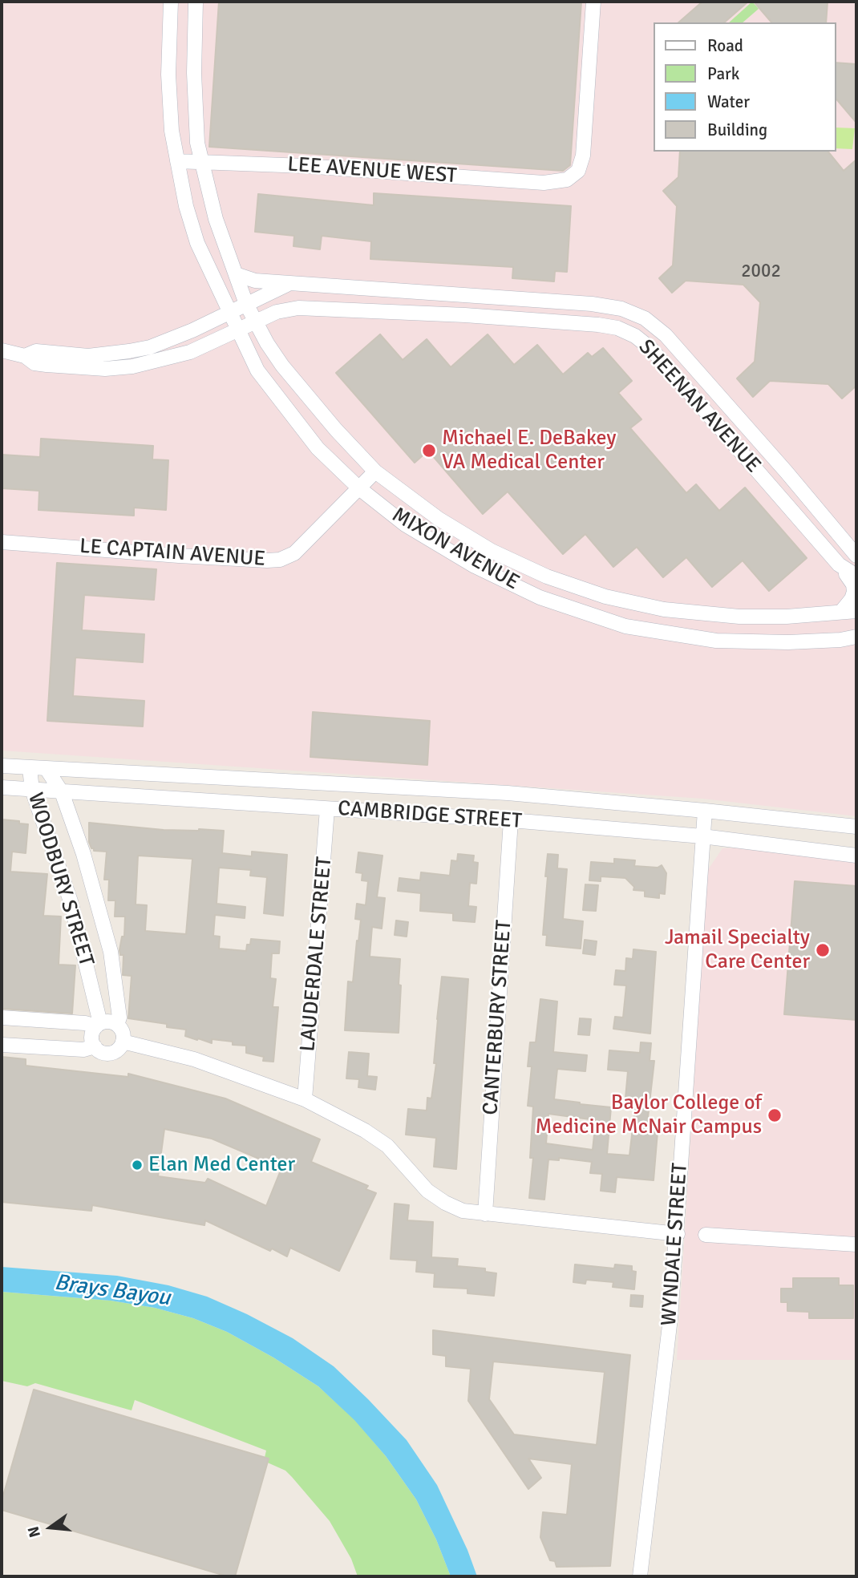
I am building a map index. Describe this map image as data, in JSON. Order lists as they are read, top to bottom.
{
  "streets": {
    "street": [
      "LEE AVENUE WEST",
      "SHEENAN AVENUE",
      "MIXON AVENUE",
      "LE CAPTAIN AVENUE",
      "CAMBRIDGE STREET",
      "WOODBURY STREET",
      "LAUDERDALE STREET",
      "CANTERBURY STREET",
      "WYNDALE STREET"
    ]
  },
  "crossings": [
    ["LEE AVENUE WEST", "MIXON AVENUE"],
    ["SHEENAN AVENUE", "MIXON AVENUE"],
    ["MIXON AVENUE", "LE CAPTAIN AVENUE"],
    ["CAMBRIDGE STREET", "WOODBURY STREET"],
    ["CAMBRIDGE STREET", "LAUDERDALE STREET"],
    ["CAMBRIDGE STREET", "CANTERBURY STREET"],
    ["CAMBRIDGE STREET", "WYNDALE STREET"]
  ],
  "water": ["Brays Bayou"],
  "places": [
    "Michael E. DeBakey VA Medical Center",
    "Jamail Specialty Care Center",
    "Baylor College of Medicine McNair Campus",
    "Elan Med Center"
  ],
  "house_numbers": ["2002"],
  "legend": [
    "Road",
    "Park",
    "Water",
    "Building"
  ],
  "north": "left"
}
